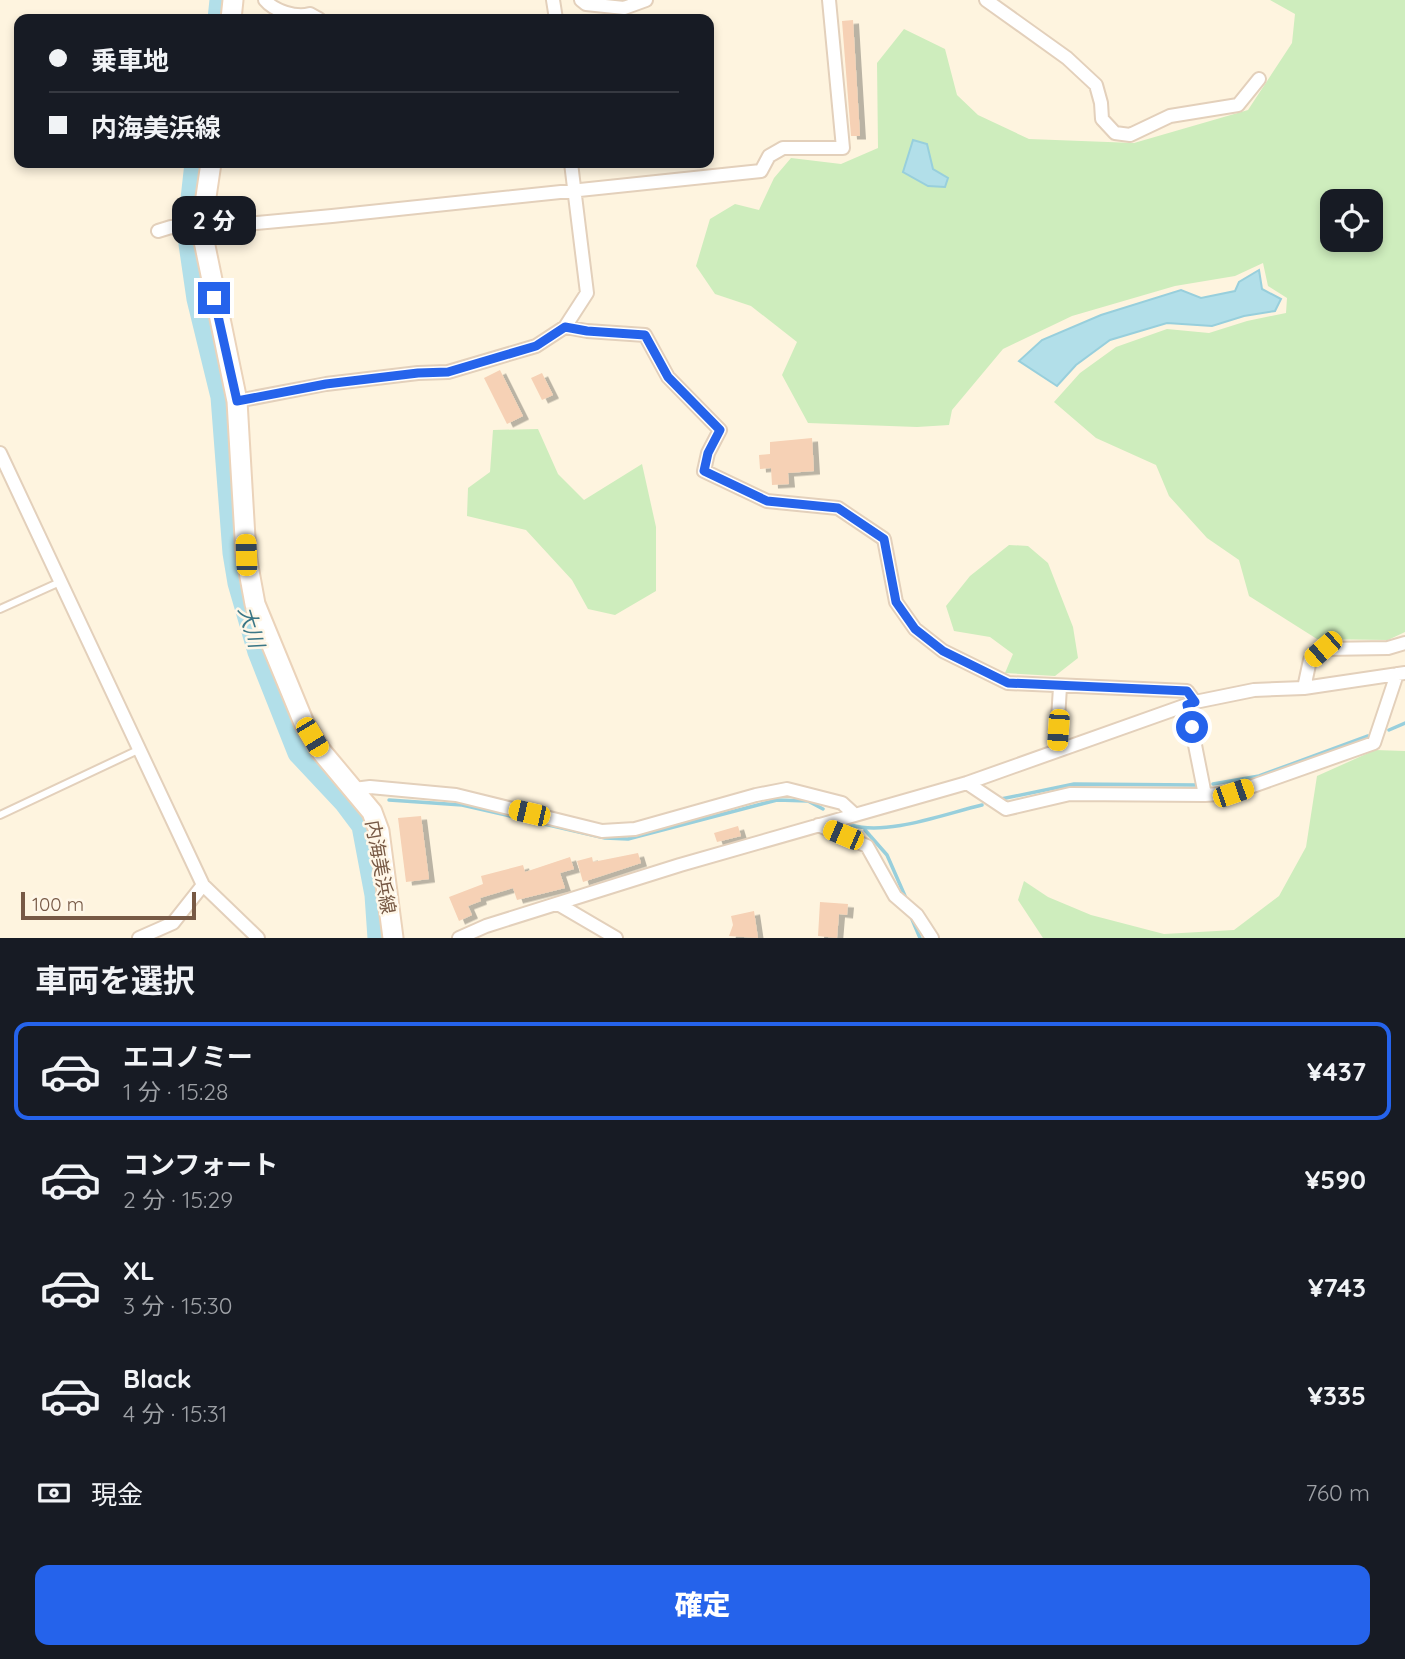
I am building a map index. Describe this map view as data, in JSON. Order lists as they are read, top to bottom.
{
  "streets": {
    "main road": ["内海美浜線"]
  },
  "water": ["大川"],
  "scale_bar": "100 m",
  "page": {
    "banner": ["乗車地", "内海美浜線"],
    "bubble": "2 分",
    "scale": "100 m",
    "heading": "車両を選択",
    "list": [
      {
        "name": "エコノミー",
        "note": "1 分 · 15:28",
        "value": "¥437"
      },
      {
        "name": "コンフォート",
        "note": "2 分 · 15:29",
        "value": "¥590"
      },
      {
        "name": "XL",
        "note": "3 分 · 15:30",
        "value": "¥743"
      },
      {
        "name": "Black",
        "note": "4 分 · 15:31",
        "value": "¥335"
      }
    ],
    "pay": ["現金", "760 m"],
    "buttons": "確定"
  }
}
